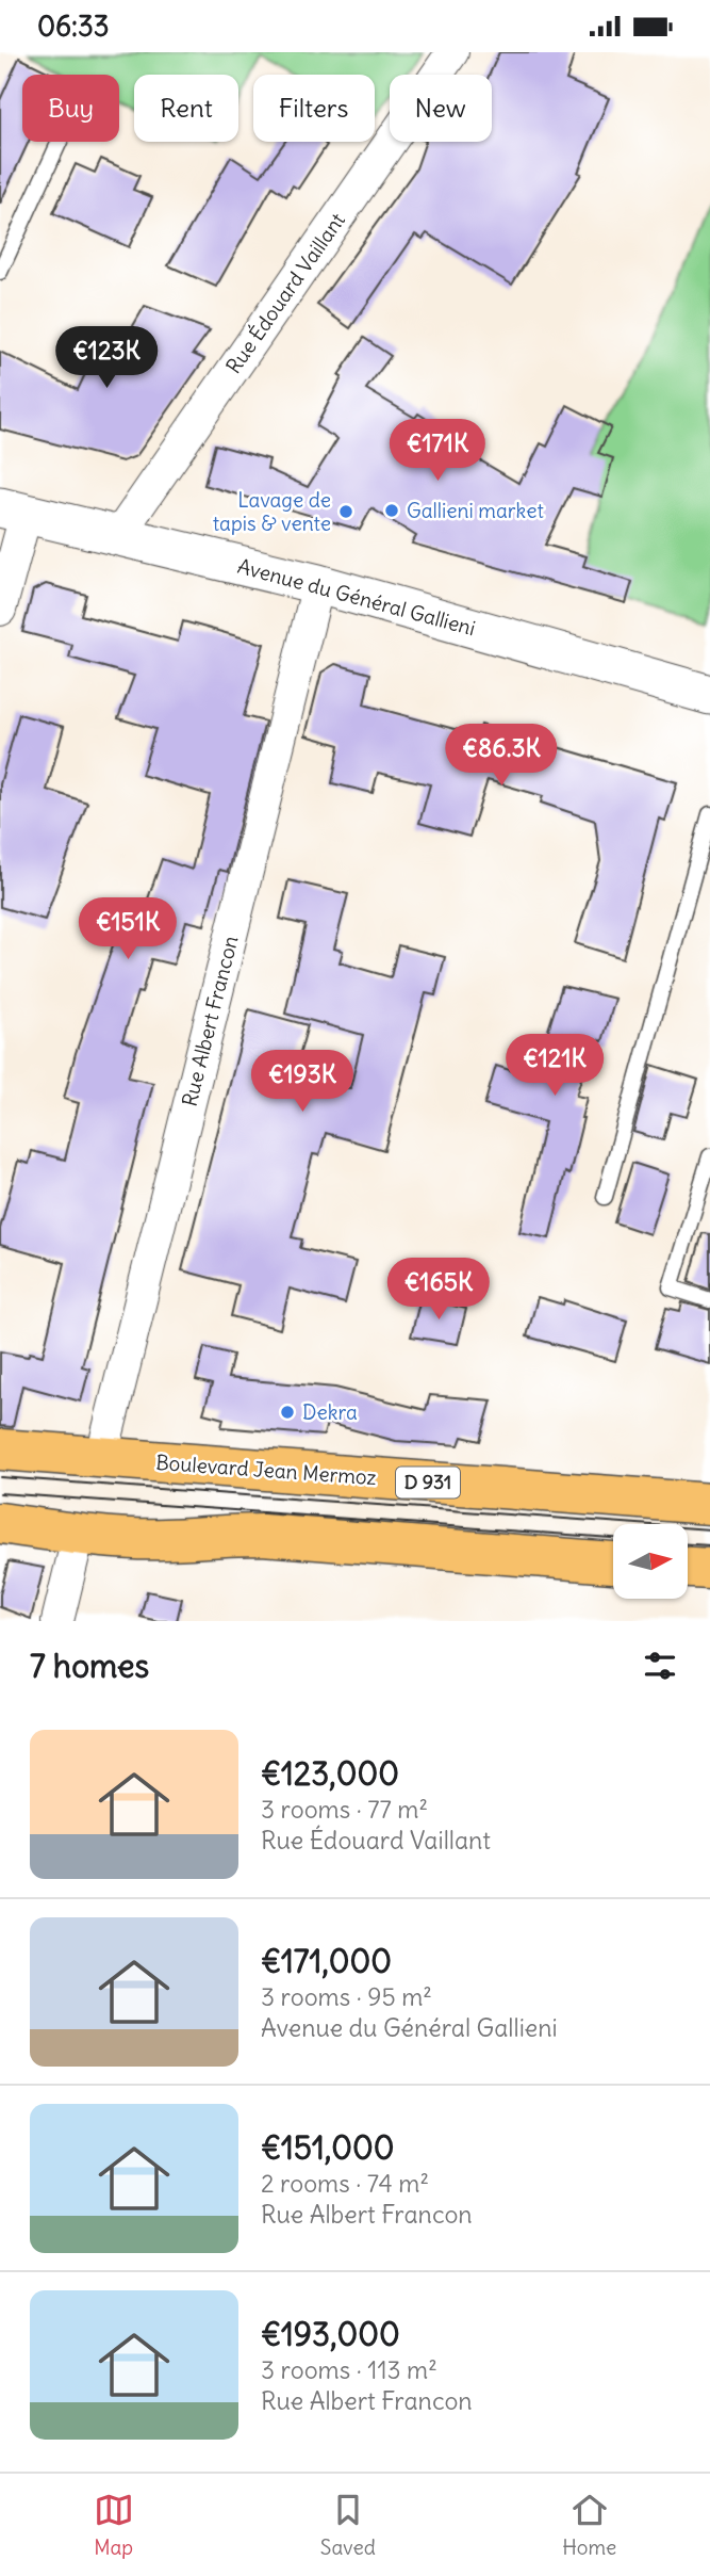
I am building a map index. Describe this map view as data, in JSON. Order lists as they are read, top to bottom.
{
  "streets": {
    "main road": ["Boulevard Jean Mermoz", "D 931"],
    "street": ["Rue Édouard Vaillant", "Avenue du Général Gallieni", "Rue Albert Francon"]
  },
  "crossings": [
    ["Rue Édouard Vaillant", "Avenue du Général Gallieni"],
    ["Avenue du Général Gallieni", "Rue Albert Francon"],
    ["Rue Albert Francon", "Boulevard Jean Mermoz"]
  ],
  "places": ["Gallieni market", "Lavage de tapis & vente", "Dekra"],
  "north": "right",
  "page": {
    "status": "06:33",
    "chip": [
      "Buy",
      "Rent",
      "Filters",
      "New"
    ],
    "price": [
      "€123K",
      "€171K",
      "€86.3K",
      "€151K",
      "€121K",
      "€193K",
      "€165K"
    ],
    "heading": "7 homes",
    "list": [
      {
        "name": "€123,000",
        "note": "3 rooms · 77 m² · Rue Édouard Vaillant"
      },
      {
        "name": "€171,000",
        "note": "3 rooms · 95 m² · Avenue du Général Gallieni"
      },
      {
        "name": "€151,000",
        "note": "2 rooms · 74 m² · Rue Albert Francon"
      },
      {
        "name": "€193,000",
        "note": "3 rooms · 113 m² · Rue Albert Francon"
      }
    ],
    "tabs": ["Map", "Saved", "Home"]
  }
}
